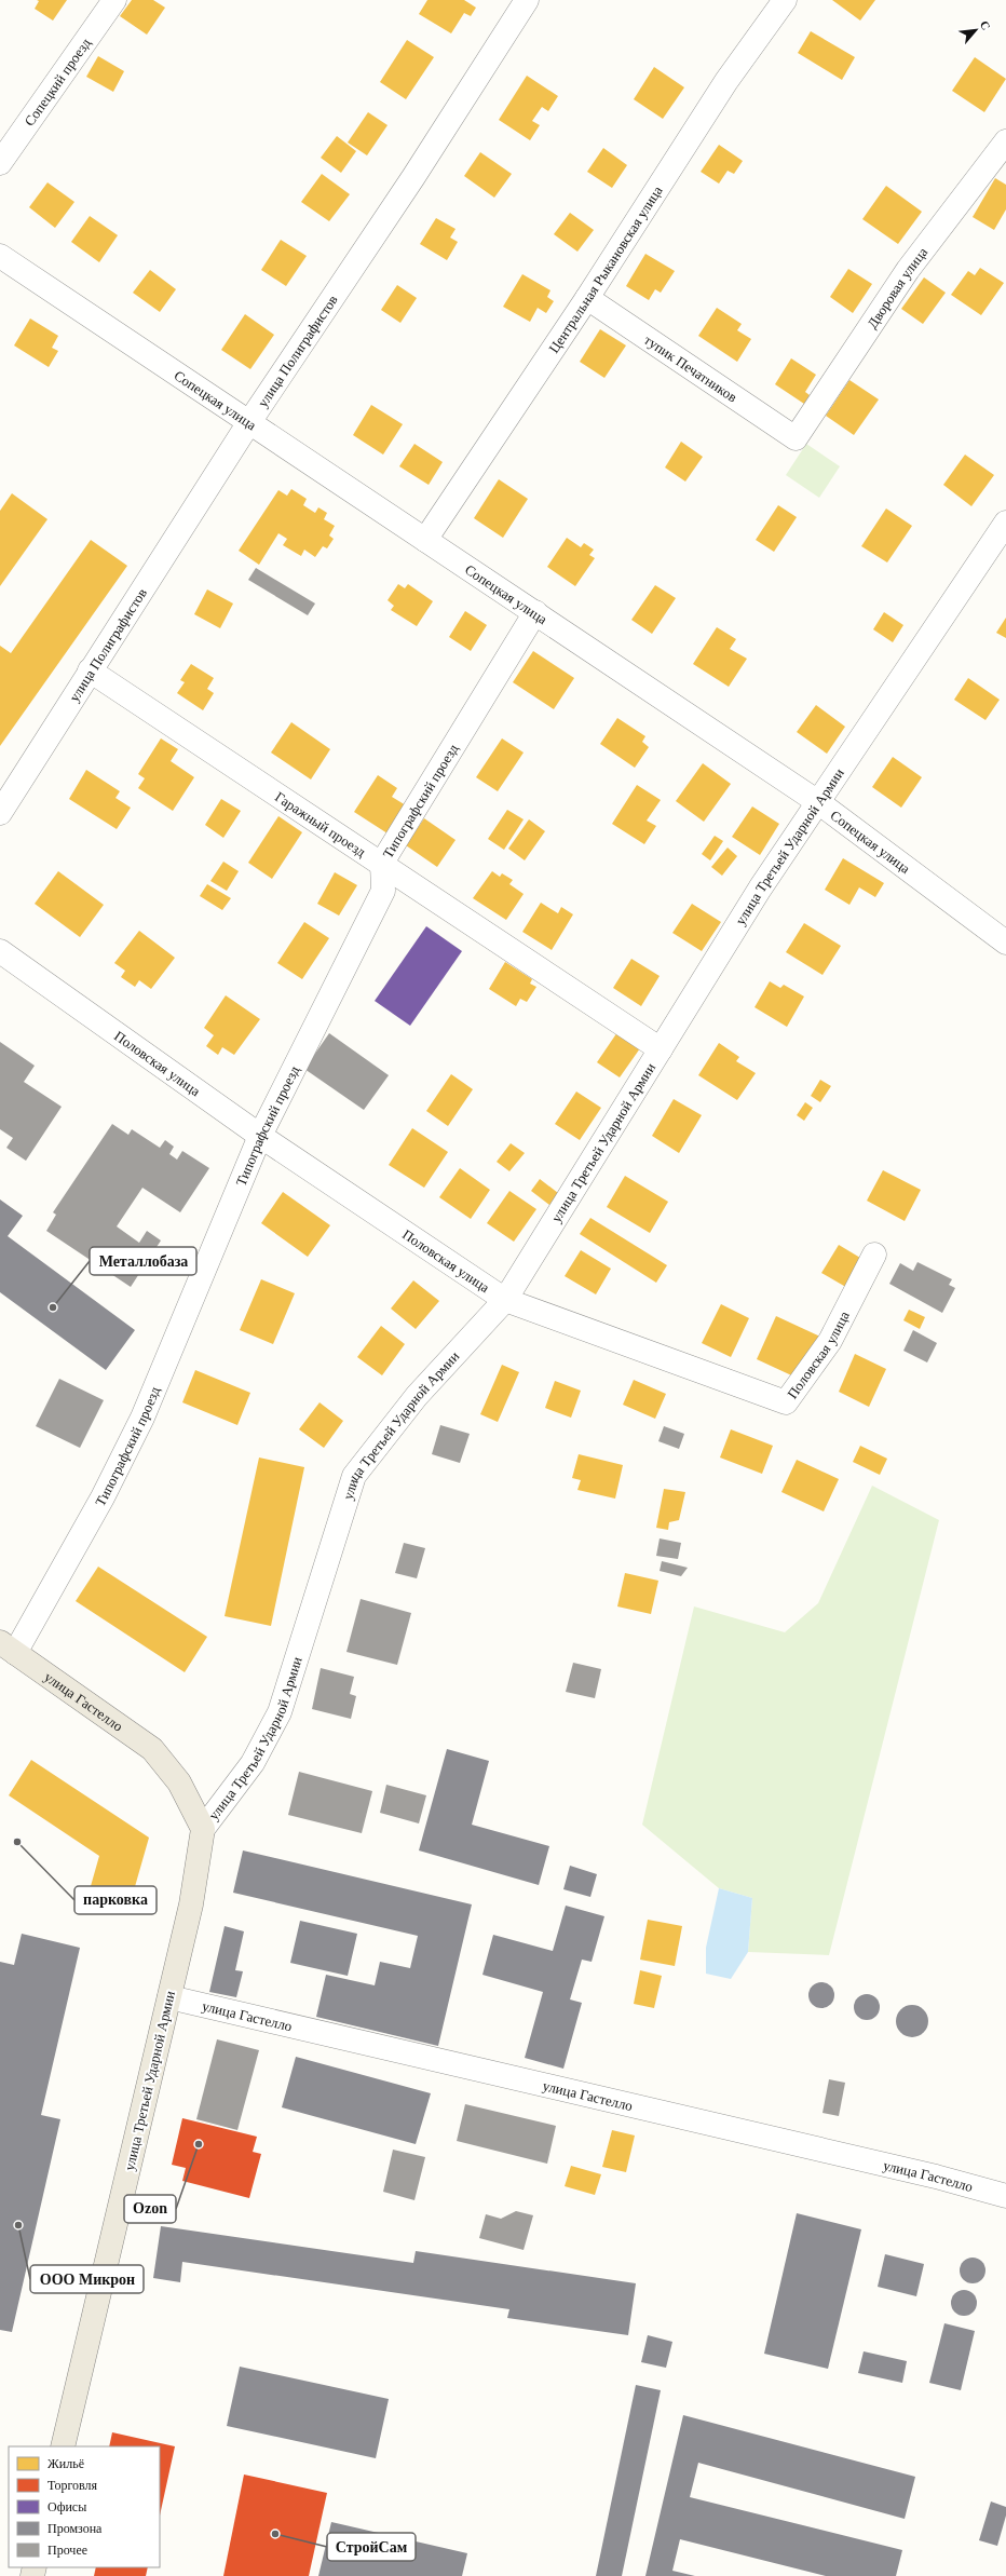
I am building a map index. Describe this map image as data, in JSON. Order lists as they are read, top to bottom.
{
  "streets": {
    "main road": ["улица Третьей Ударной Армии", "улица Гастелло"],
    "street": [
      "Сопецкий проезд",
      "Центральная Рыкановская улица",
      "Дворовая улица",
      "улица Полиграфистов",
      "тупик Печатников",
      "Сопецкая улица",
      "Типографский проезд",
      "Гаражный проезд",
      "Половская улица"
    ]
  },
  "crossings": [
    ["Центральная Рыкановская улица", "тупик Печатников"],
    ["Центральная Рыкановская улица", "Сопецкая улица"],
    ["Дворовая улица", "тупик Печатников"],
    ["улица Полиграфистов", "Сопецкая улица"],
    ["улица Полиграфистов", "Гаражный проезд"],
    ["Сопецкая улица", "Типографский проезд"],
    ["Сопецкая улица", "улица Третьей Ударной Армии"],
    ["Типографский проезд", "Гаражный проезд"],
    ["Типографский проезд", "Половская улица"],
    ["Типографский проезд", "улица Гастелло"],
    ["Гаражный проезд", "улица Третьей Ударной Армии"],
    ["улица Третьей Ударной Армии", "Половская улица"],
    ["улица Третьей Ударной Армии", "улица Гастелло"]
  ],
  "places": [
    "Металлобаза",
    "парковка",
    "Ozon",
    "ООО Микрон",
    "СтройСам"
  ],
  "legend": [
    "Жильё",
    "Торговля",
    "Офисы",
    "Промзона",
    "Прочее"
  ],
  "north": "top right"
}
